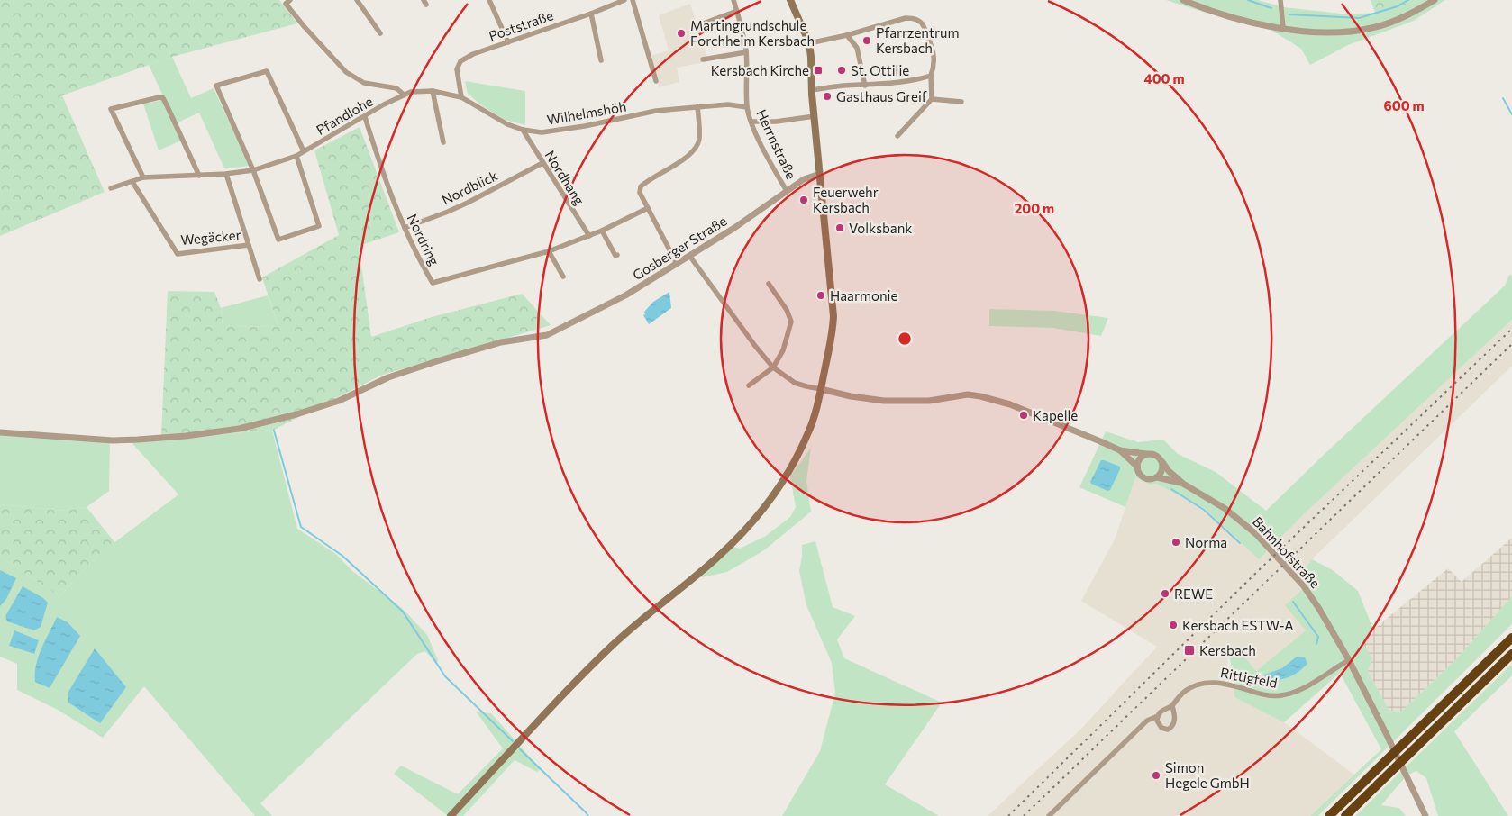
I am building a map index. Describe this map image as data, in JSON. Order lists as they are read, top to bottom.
{
  "streets": {
    "street": [
      "Poststraße",
      "Wilhelmshöh",
      "Pfandlohe",
      "Herrnstraße",
      "Nordhang",
      "Nordblick",
      "Wegäcker",
      "Nordring",
      "Gosberger Straße",
      "Bahnhofstraße",
      "Rittigfeld"
    ]
  },
  "crossings": [
    ["Poststraße", "Wilhelmshöh"],
    ["Wilhelmshöh", "Pfandlohe"],
    ["Wilhelmshöh", "Herrnstraße"],
    ["Wilhelmshöh", "Nordhang"],
    ["Pfandlohe", "Wegäcker"],
    ["Pfandlohe", "Nordring"],
    ["Herrnstraße", "Gosberger Straße"],
    ["Nordhang", "Nordblick"],
    ["Nordhang", "Nordring"],
    ["Nordblick", "Nordring"],
    ["Bahnhofstraße", "Rittigfeld"]
  ],
  "places": {
    "other": [
      "Martingrundschule Forchheim Kersbach",
      "Pfarrzentrum Kersbach",
      "St. Ottilie",
      "Gasthaus Greif",
      "Feuerwehr Kersbach",
      "Volksbank",
      "Haarmonie",
      "Kapelle",
      "Norma",
      "REWE",
      "Kersbach ESTW-A",
      "Simon Hegele GmbH"
    ],
    "transit": ["Kersbach Kirche", "Kersbach"]
  },
  "rings": ["400 m", "600 m", "200 m"]
}
